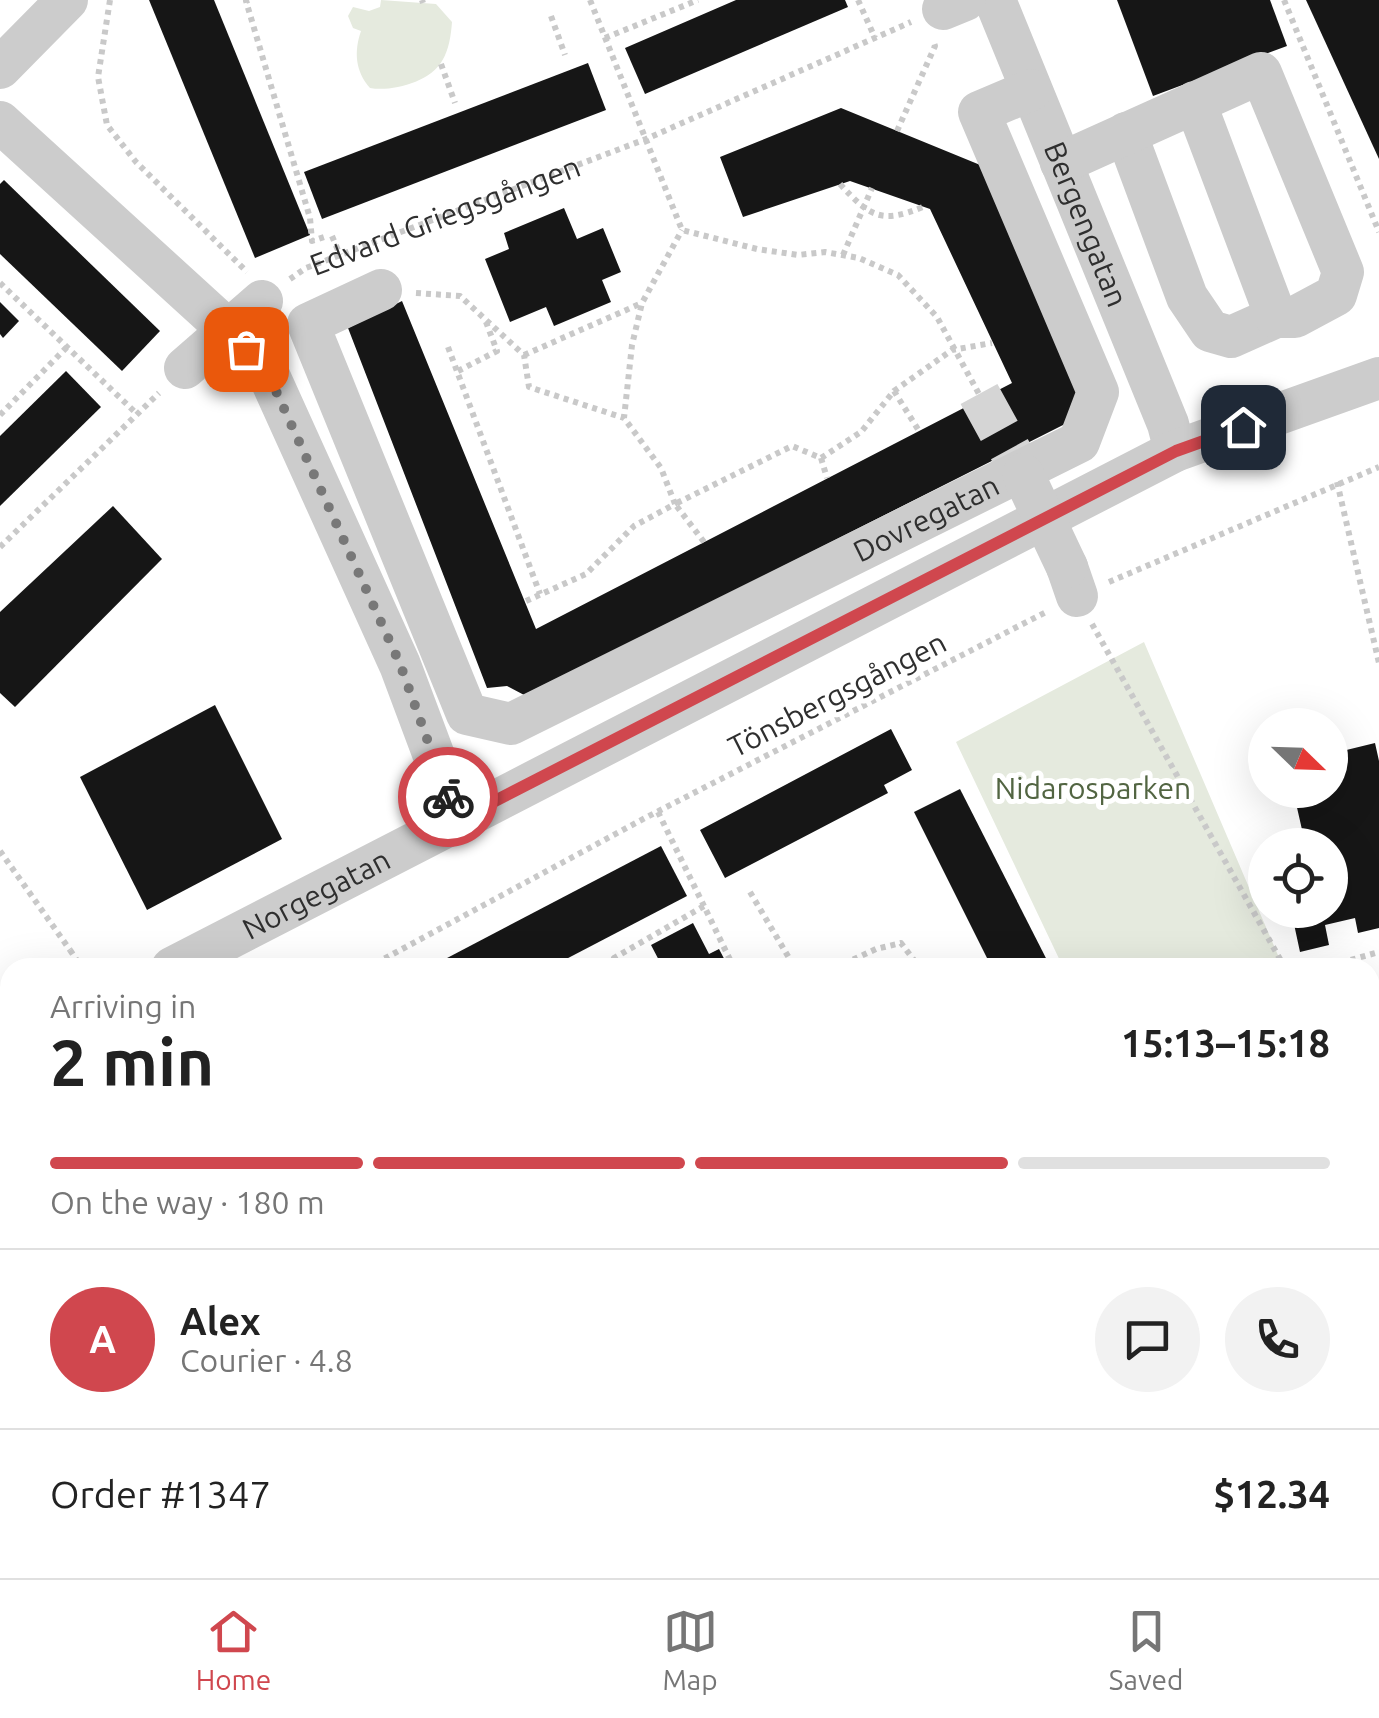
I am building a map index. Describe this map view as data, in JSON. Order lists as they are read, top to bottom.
{
  "streets": {
    "street": ["Bergengatan", "Dovregatan", "Norgegatan"],
    "path": ["Edvard Griegsgången", "Tönsbergsgången"]
  },
  "crossings": [
    ["Bergengatan", "Dovregatan"],
    ["Bergengatan", "Norgegatan"]
  ],
  "parks": ["Nidarosparken"],
  "north": "bottom right",
  "page": {
    "heading": ["2 min", "Arriving in", "15:13–15:18"],
    "panel": [
      "Alex",
      "Courier · 4.8",
      "Order #1347",
      "$12.34"
    ],
    "bar": "On the way · 180 m",
    "round": "A",
    "tabs": ["Home", "Map", "Saved"]
  }
}
